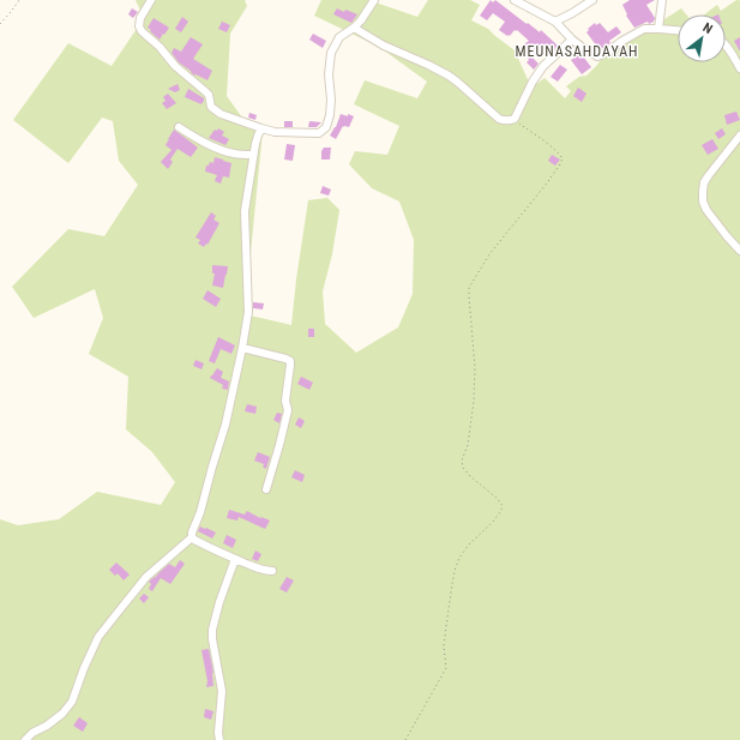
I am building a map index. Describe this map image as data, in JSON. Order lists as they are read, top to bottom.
{
  "districts": ["MEUNASAHDAYAH"],
  "north": "top right"
}
